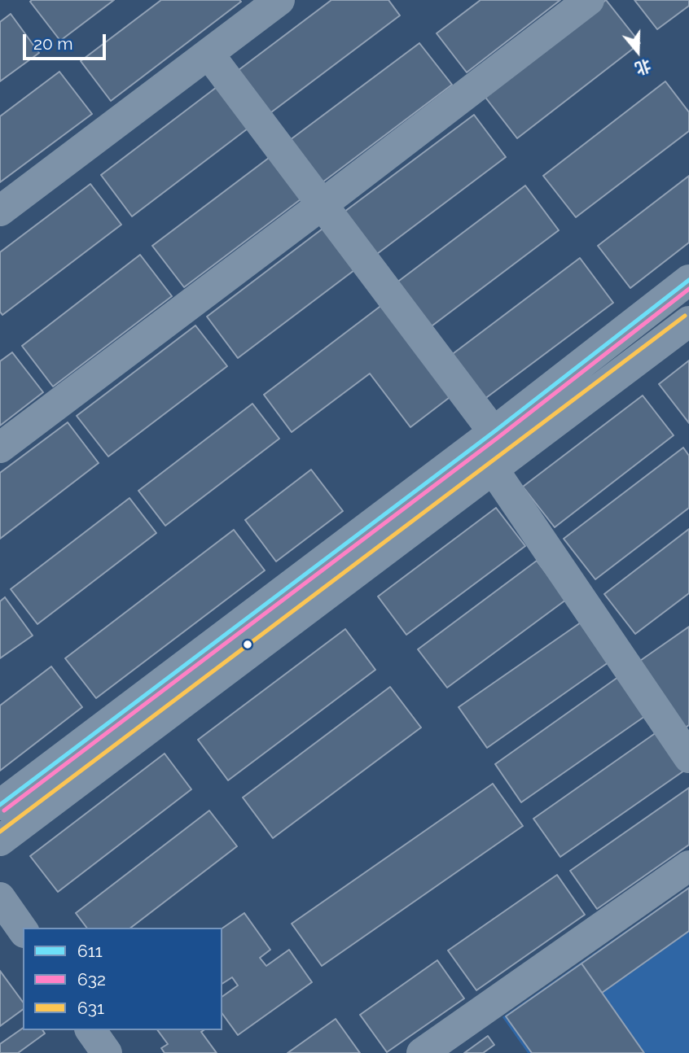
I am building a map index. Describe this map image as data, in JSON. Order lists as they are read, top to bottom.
{
  "lines": ["transit line 611", "transit line 632", "transit line 631"],
  "legend": ["611", "632", "631"],
  "scale_bar": "20 m",
  "north": "bottom"
}
